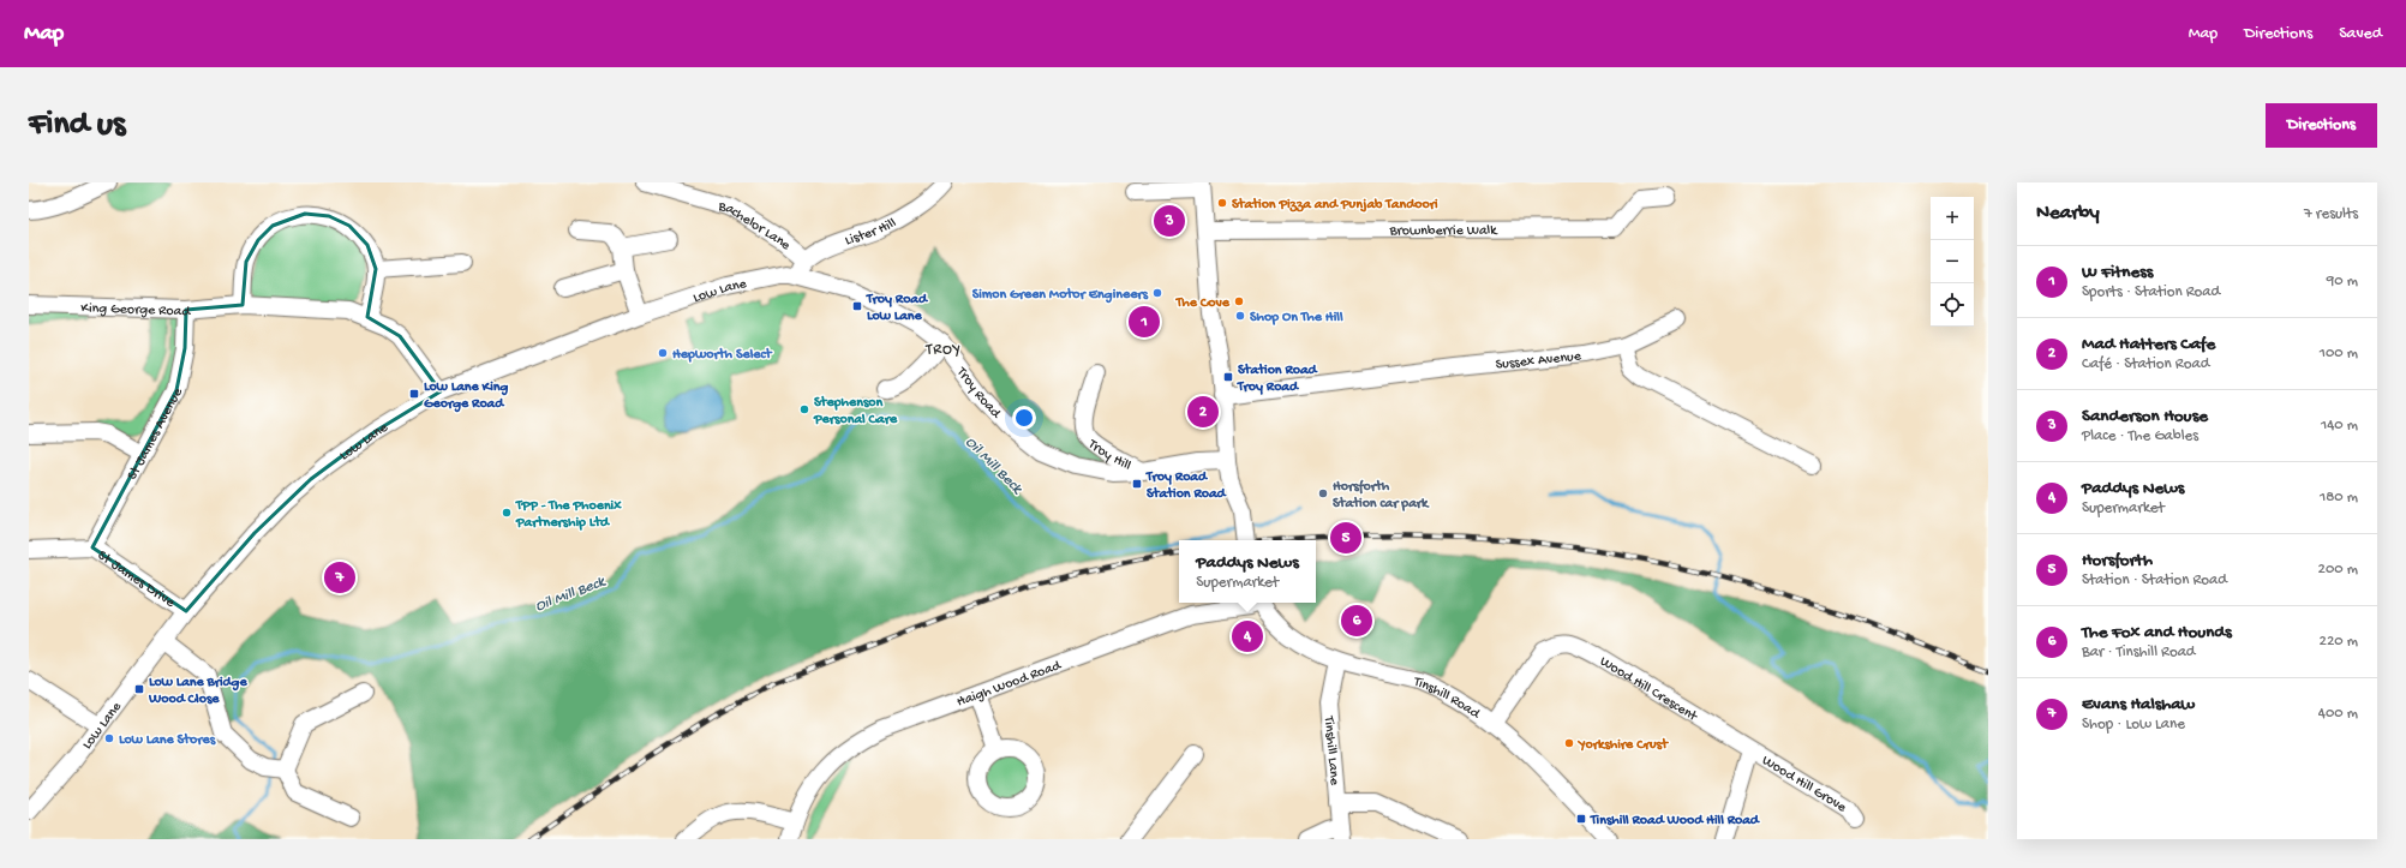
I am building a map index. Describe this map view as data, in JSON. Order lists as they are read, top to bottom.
{
  "streets": {
    "street": [
      "Bachelor Lane",
      "Lister Hill",
      "Brownberrie Walk",
      "Low Lane",
      "King George Road",
      "Sussex Avenue",
      "Troy Road",
      "St James Avenue",
      "Troy Hill",
      "St James Drive",
      "Haigh Wood Road",
      "Wood Hill Crescent",
      "Tinshill Road",
      "Tinshill Lane",
      "Wood Hill Grove"
    ]
  },
  "crossings": [
    ["Bachelor Lane", "Lister Hill"],
    ["Lister Hill", "Low Lane"],
    ["Low Lane", "King George Road"],
    ["Low Lane", "Troy Road"],
    ["Low Lane", "St James Drive"],
    ["King George Road", "St James Avenue"],
    ["Troy Road", "Troy Hill"],
    ["St James Avenue", "St James Drive"],
    ["Wood Hill Crescent", "Tinshill Road"],
    ["Wood Hill Crescent", "Wood Hill Grove"],
    ["Tinshill Road", "Tinshill Lane"]
  ],
  "districts": ["TROY"],
  "water": ["Oil Mill Beck"],
  "places": {
    "other": [
      "Station Pizza and Punjab Tandoori",
      "Simon Green Motor Engineers",
      "The Cove",
      "Shop On The Hill",
      "Hepworth Select",
      "Stephenson Personal Care",
      "Horsforth Station car park",
      "TPP - The Phoenix Partnership Ltd",
      "Low Lane Stores",
      "Yorkshire Crust"
    ],
    "transit": [
      "Troy Road Low Lane",
      "Station Road Troy Road",
      "Low Lane King George Road",
      "Troy Road Station Road",
      "Low Lane Bridge Wood Close",
      "Tinshill Road Wood Hill Road"
    ]
  },
  "page": {
    "header": "Map",
    "nav": ["Map", "Directions", "Saved"],
    "buttons": "Directions",
    "title": "Find us",
    "heading": ["Nearby", "7 results"],
    "map_buttons": ["+", "−"],
    "pins": [
      "3",
      "1",
      "2",
      "5",
      "7",
      "6",
      "4"
    ],
    "list": [
      {
        "mark": "1",
        "name": "W Fitness",
        "note": "Sports · Station Road",
        "value": "90 m"
      },
      {
        "mark": "2",
        "name": "Mad Hatters Cafe",
        "note": "Café · Station Road",
        "value": "100 m"
      },
      {
        "mark": "3",
        "name": "Sanderson House",
        "note": "Place · The Gables",
        "value": "140 m"
      },
      {
        "mark": "4",
        "name": "Paddys News",
        "note": "Supermarket",
        "value": "180 m"
      },
      {
        "mark": "5",
        "name": "Horsforth",
        "note": "Station · Station Road",
        "value": "200 m"
      },
      {
        "mark": "6",
        "name": "The Fox and Hounds",
        "note": "Bar · Tinshill Road",
        "value": "220 m"
      },
      {
        "mark": "7",
        "name": "Evans Halshaw",
        "note": "Shop · Low Lane",
        "value": "400 m"
      }
    ],
    "popup": ["Paddys News", "Supermarket"]
  }
}
